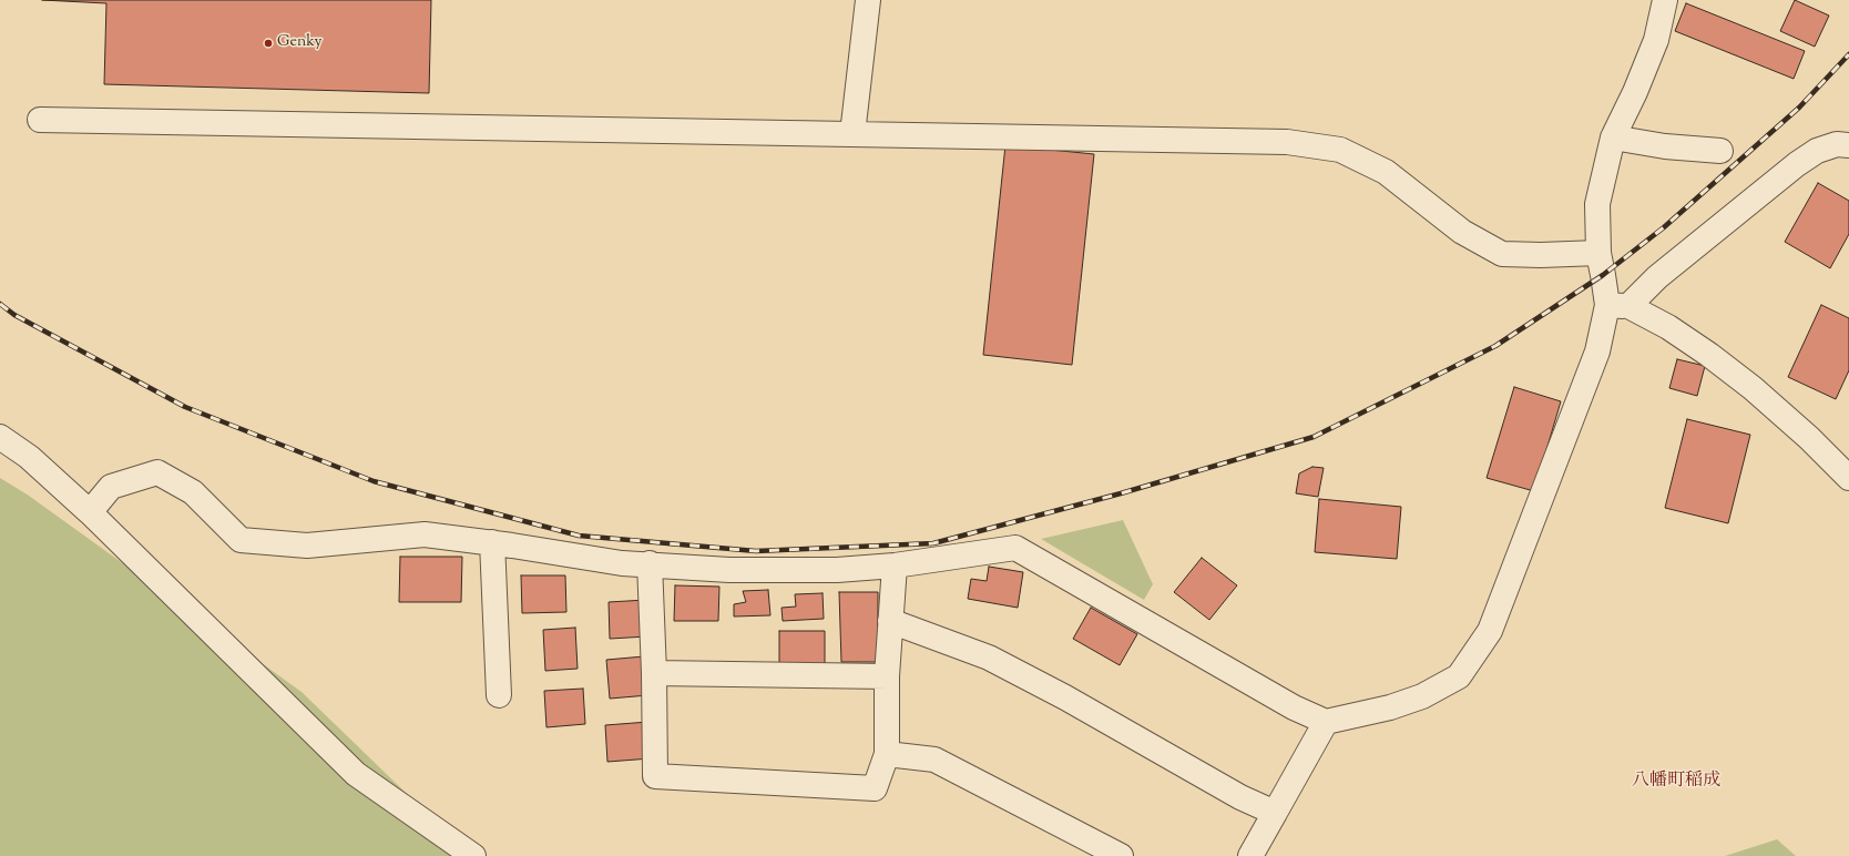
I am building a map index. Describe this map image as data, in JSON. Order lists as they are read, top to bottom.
{
  "districts": ["八幡町稲成"],
  "places": ["Genky"]
}
